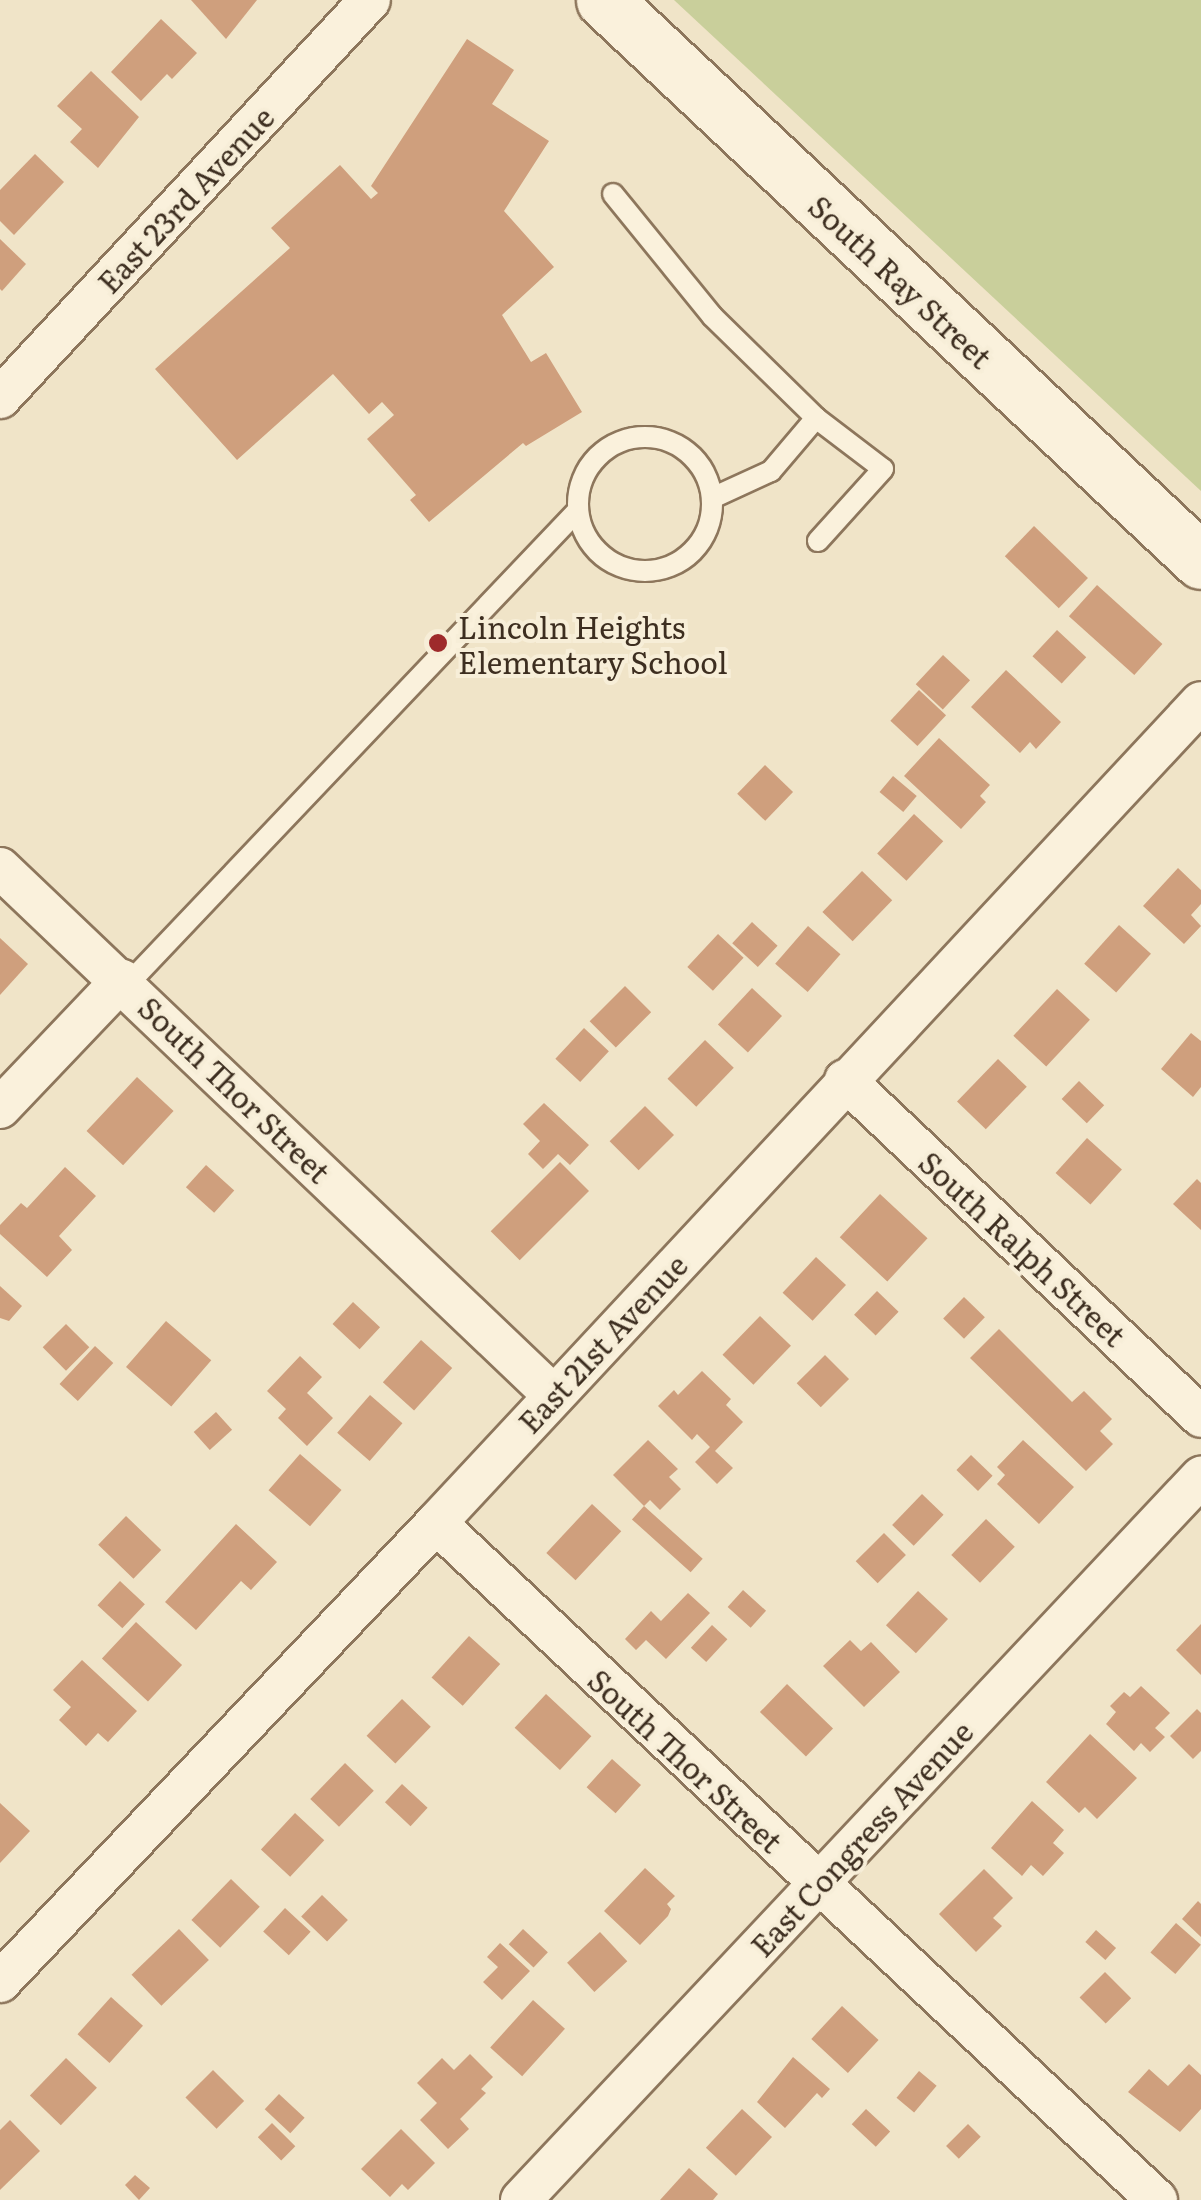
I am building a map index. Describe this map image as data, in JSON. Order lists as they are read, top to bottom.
{
  "streets": {
    "main road": ["South Ray Street"],
    "street": [
      "East 23rd Avenue",
      "South Thor Street",
      "South Ralph Street",
      "East 21st Avenue",
      "East Congress Avenue"
    ]
  },
  "crossings": [
    ["South Thor Street", "East 21st Avenue"],
    ["South Thor Street", "East Congress Avenue"],
    ["South Ralph Street", "East 21st Avenue"]
  ],
  "places": ["Lincoln Heights Elementary School"]
}
